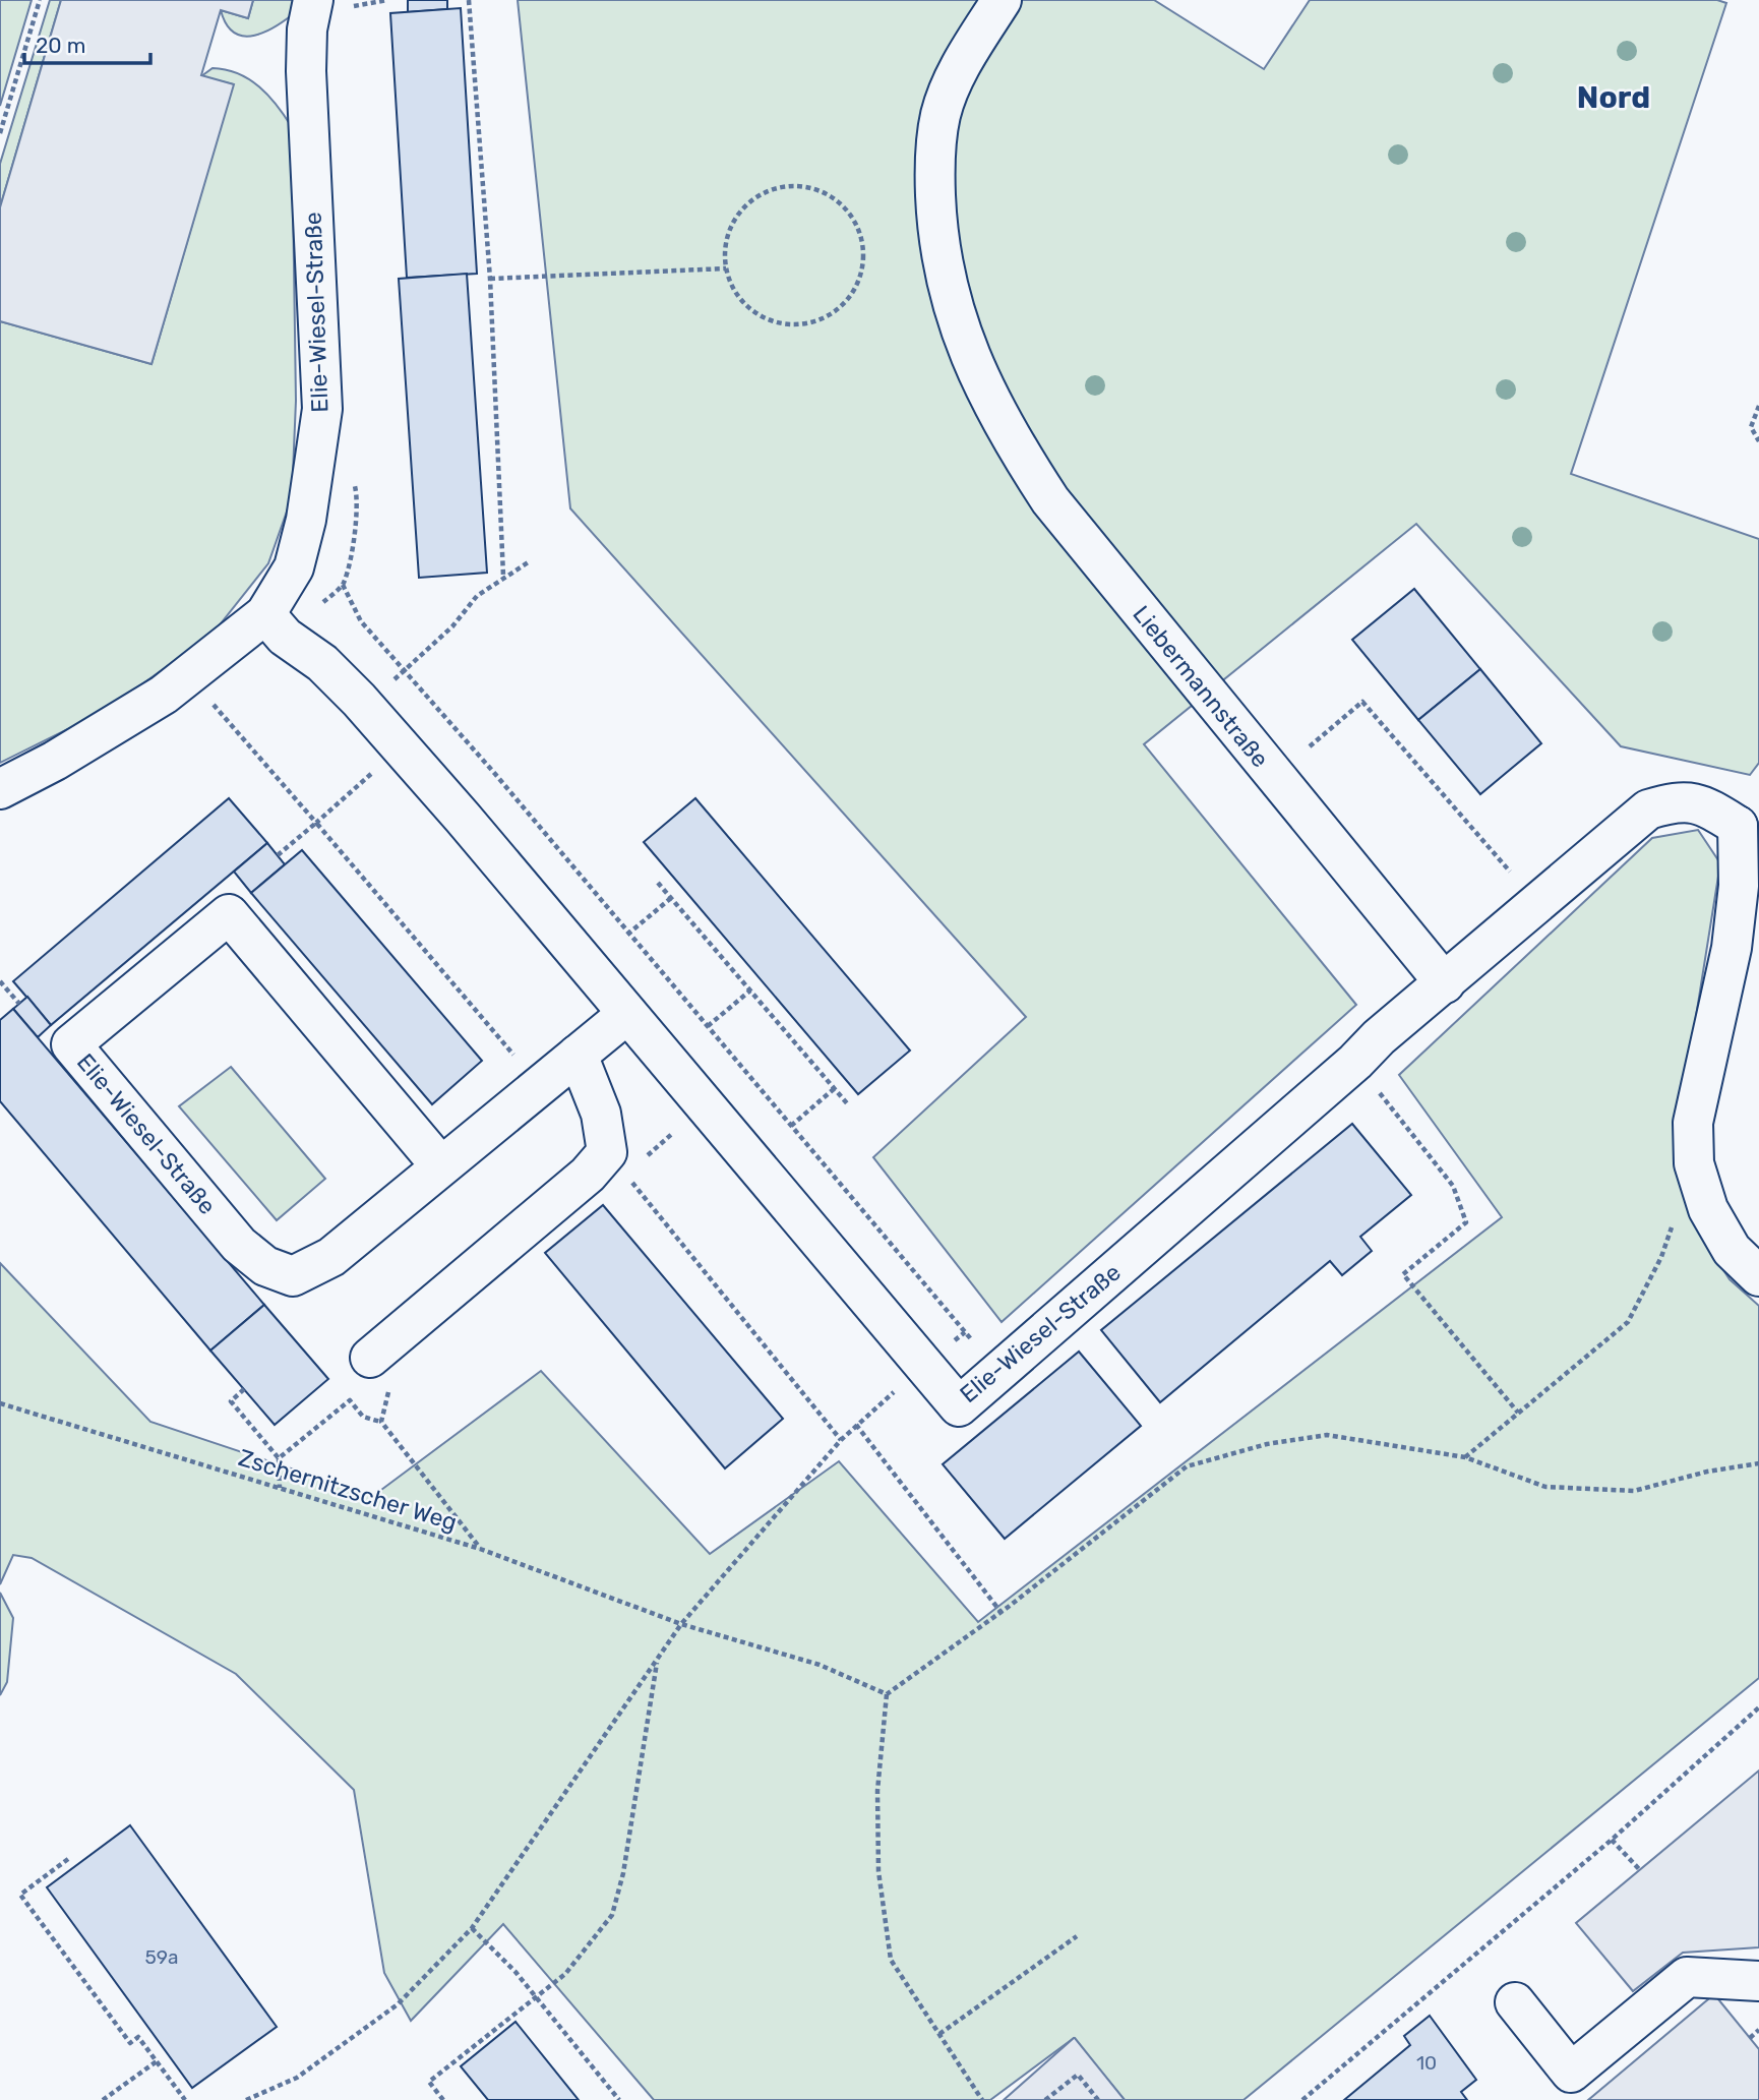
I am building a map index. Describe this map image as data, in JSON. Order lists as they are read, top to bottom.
{
  "streets": {
    "street": ["Elie-Wiesel-Straße", "Liebermannstraße"],
    "path": ["Zschernitzscher Weg"]
  },
  "crossings": [
    ["Elie-Wiesel-Straße", "Liebermannstraße"]
  ],
  "districts": ["Nord"],
  "house_numbers": ["59a", "10"],
  "scale_bar": "20 m"
}
